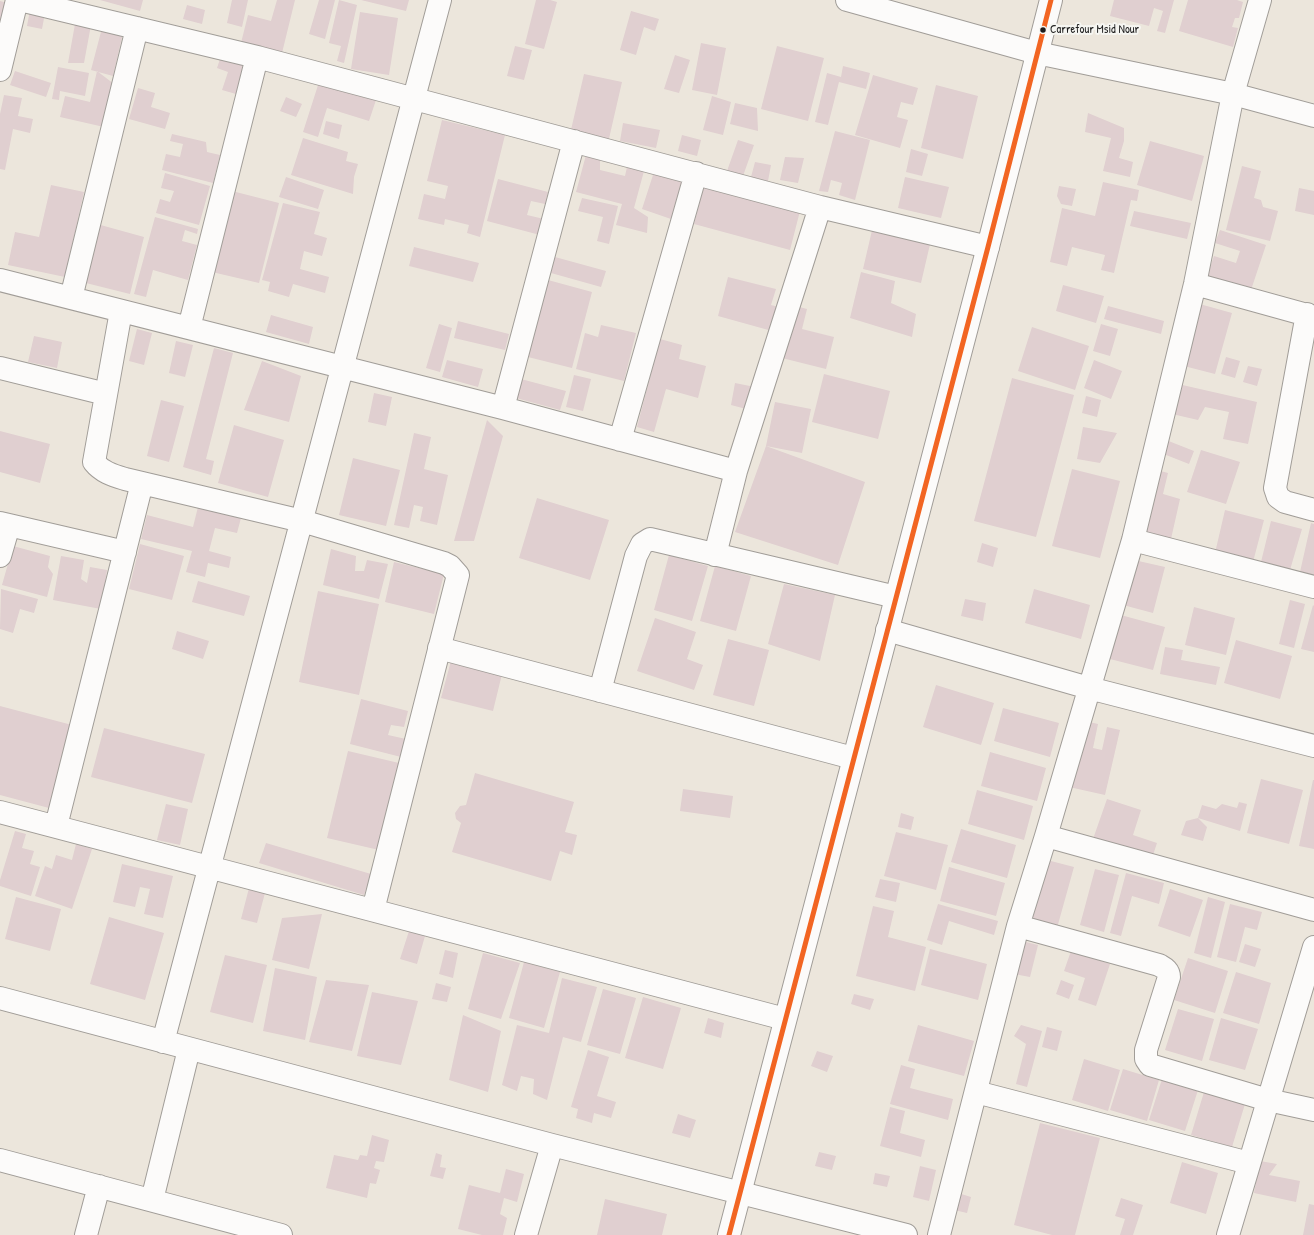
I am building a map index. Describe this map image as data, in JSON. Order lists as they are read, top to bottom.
{
  "places": ["Carrefour Msid Nour"]
}
